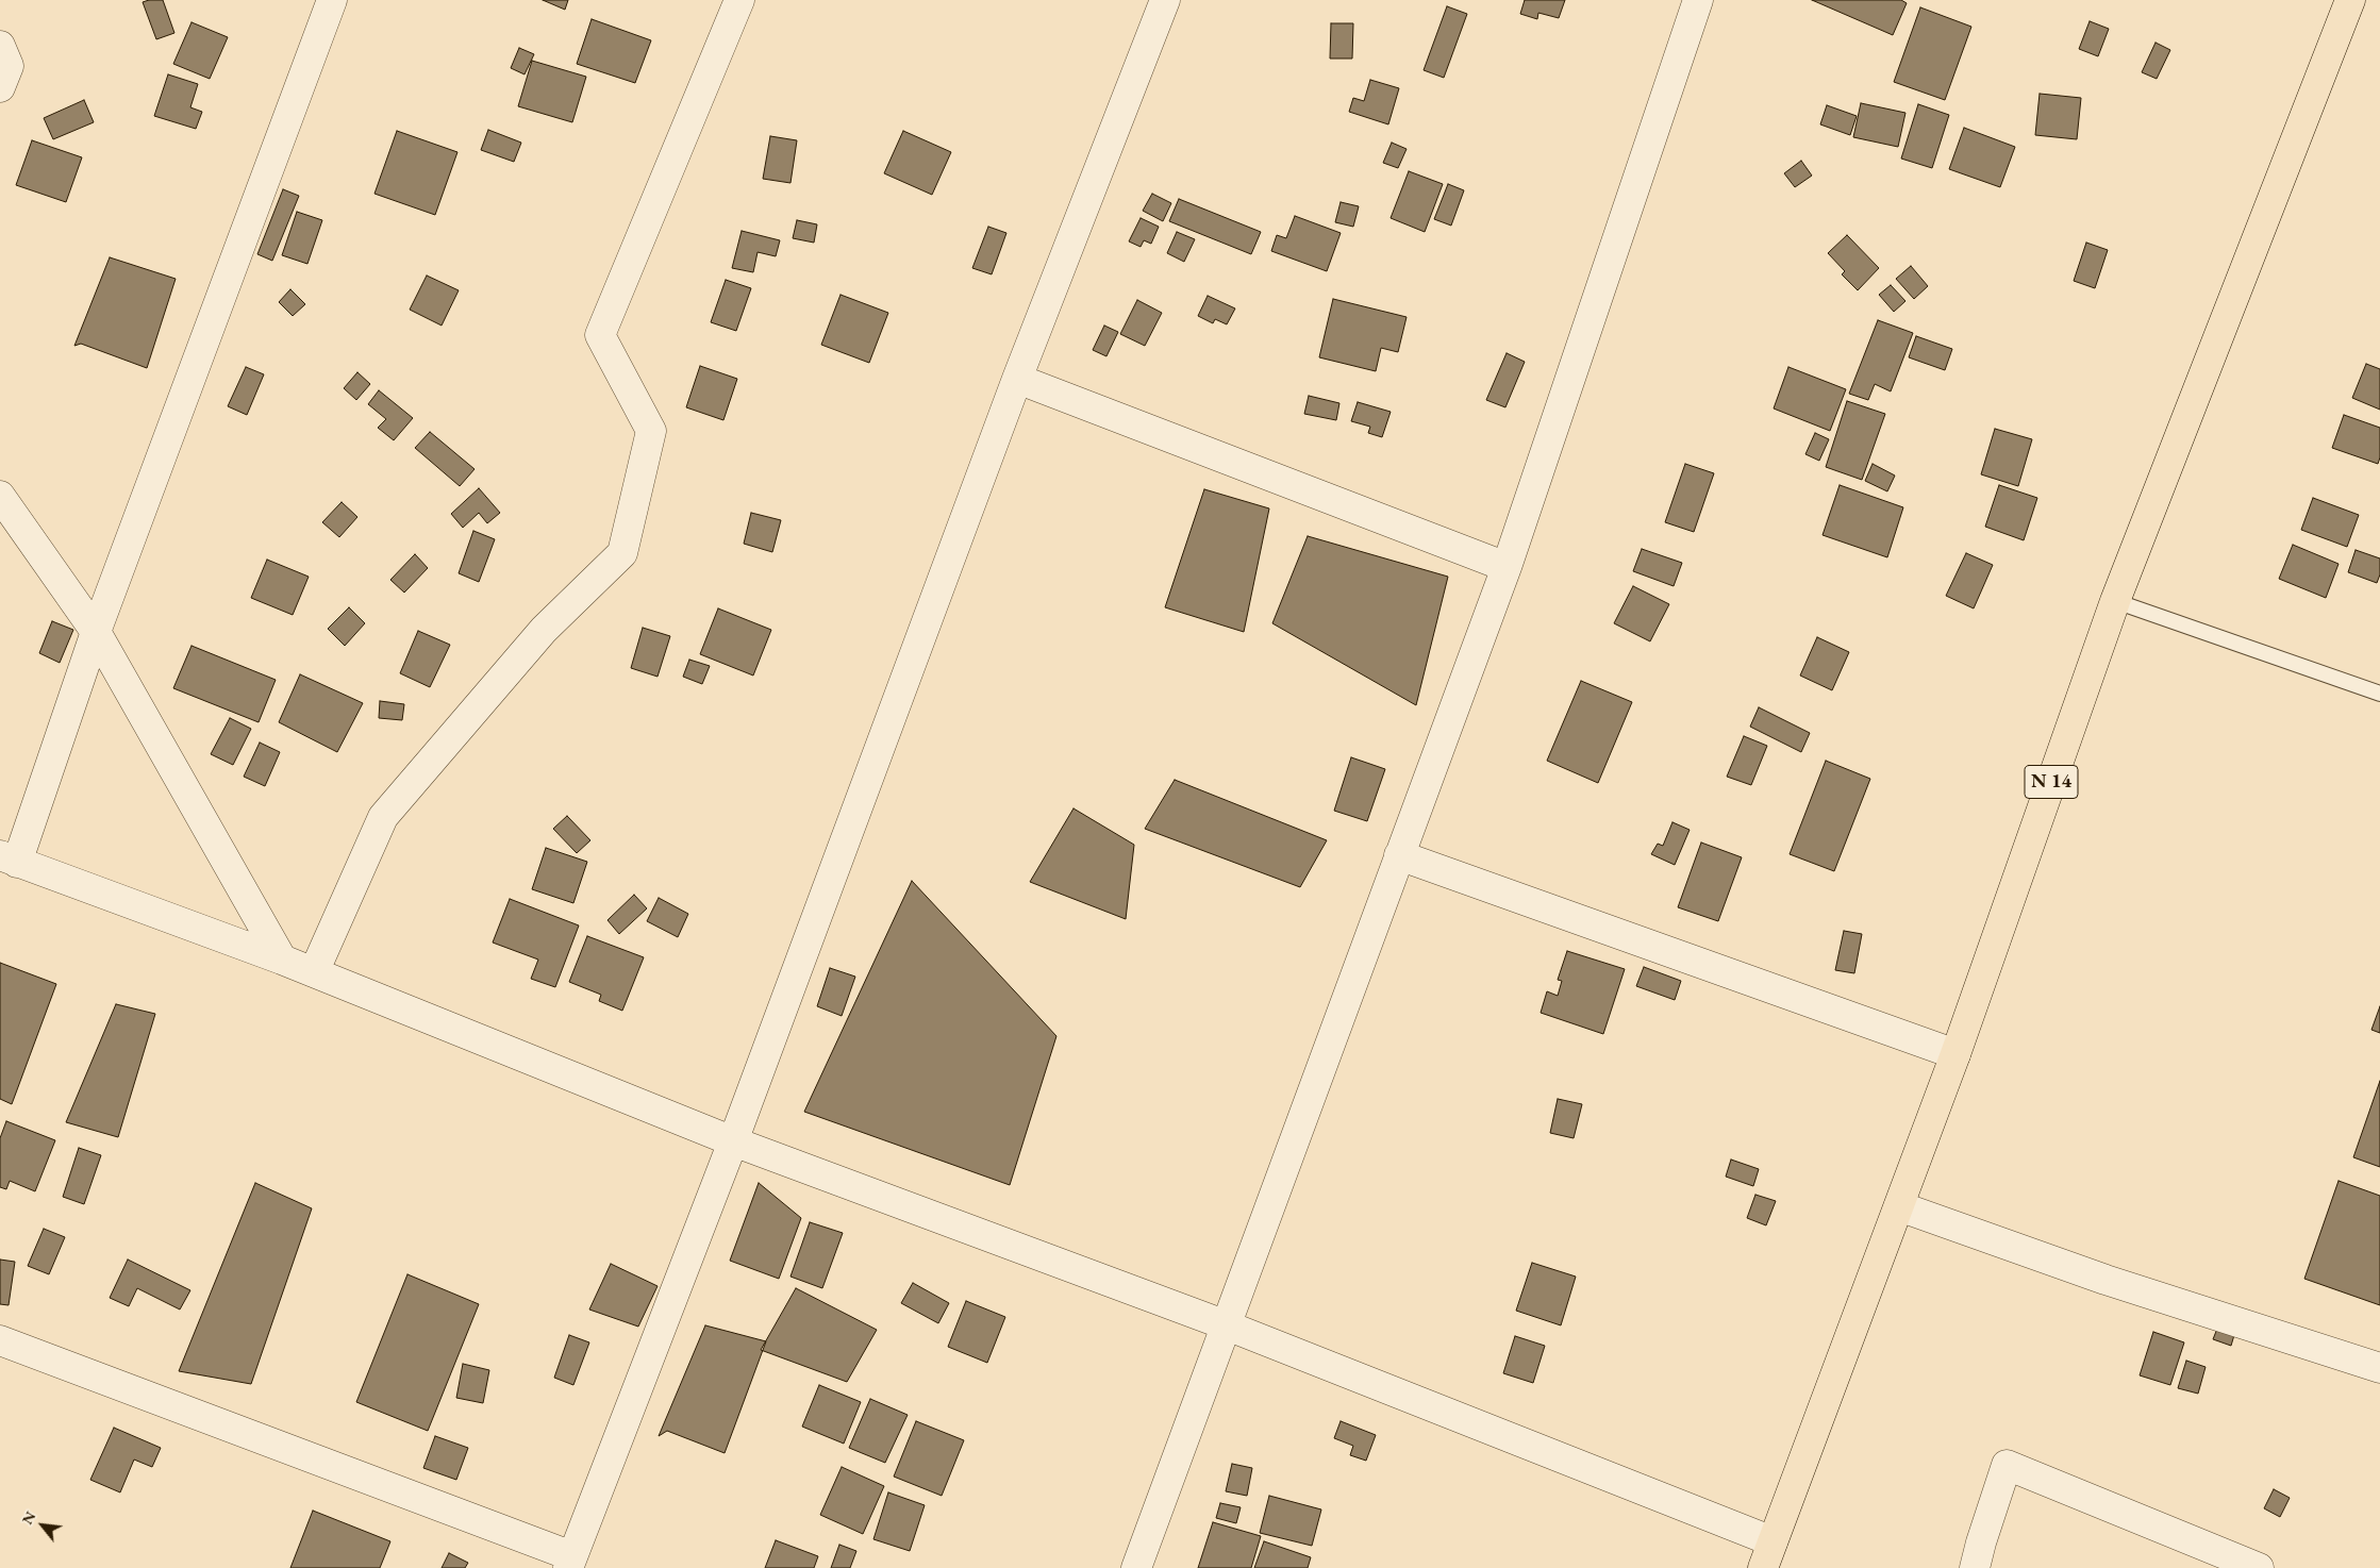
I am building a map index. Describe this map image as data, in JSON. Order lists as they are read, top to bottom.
{
  "streets": {
    "main road": ["N 14"]
  },
  "north": "top left"
}
